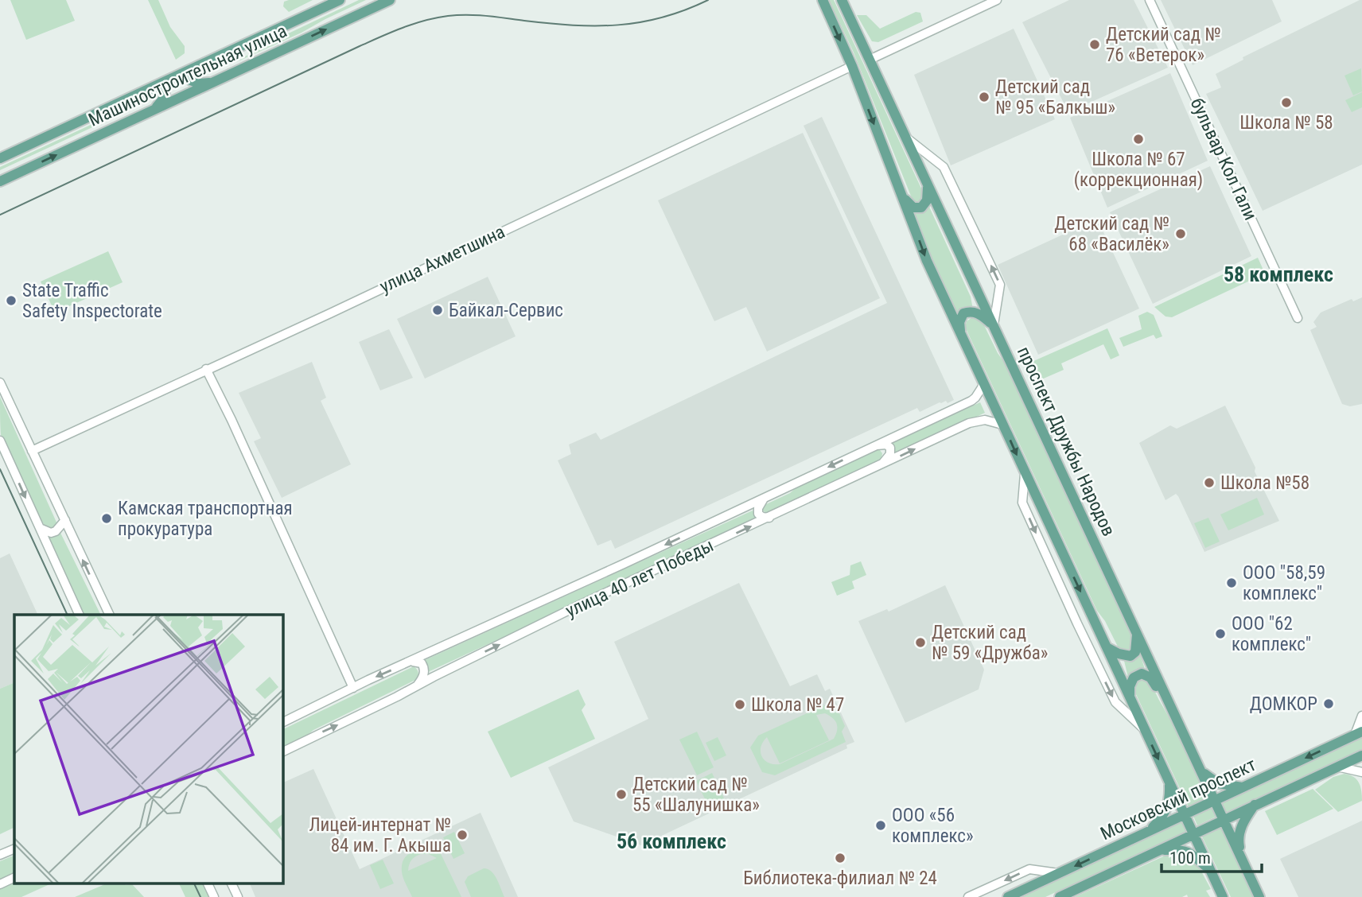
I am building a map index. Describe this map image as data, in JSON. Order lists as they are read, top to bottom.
{
  "streets": {
    "main road": ["Машиностроительная улица", "проспект Дружбы Народов", "Московский проспект"],
    "street": ["бульвар Кол Гали", "улица Ахметшина", "улица 40 лет Победы"]
  },
  "crossings": [
    ["проспект Дружбы Народов", "Московский проспект"]
  ],
  "districts": ["58 комплекс", "56 комплекс"],
  "places": [
    "Детский сад № 76 «Ветерок»",
    "Детский сад № 95 «Балкыш»",
    "Школа № 58",
    "Школа № 67 (коррекционная)",
    "Детский сад № 68 «Василёк»",
    "State Traffic Safety Inspectorate",
    "Байкал-Сервис",
    "Школа №58",
    "Камская транспортная прокуратура",
    "ООО \"58,59 комплекс\"",
    "ООО \"62 комплекс\"",
    "Детский сад № 59 «Дружба»",
    "ДОМКОР",
    "Школа № 47",
    "Детский сад № 55 «Шалунишка»",
    "ООО «56 комплекс»",
    "Лицей-интернат № 84 им. Г. Акыша",
    "Библиотека-филиал № 24"
  ],
  "scale_bar": "100 m"
}
